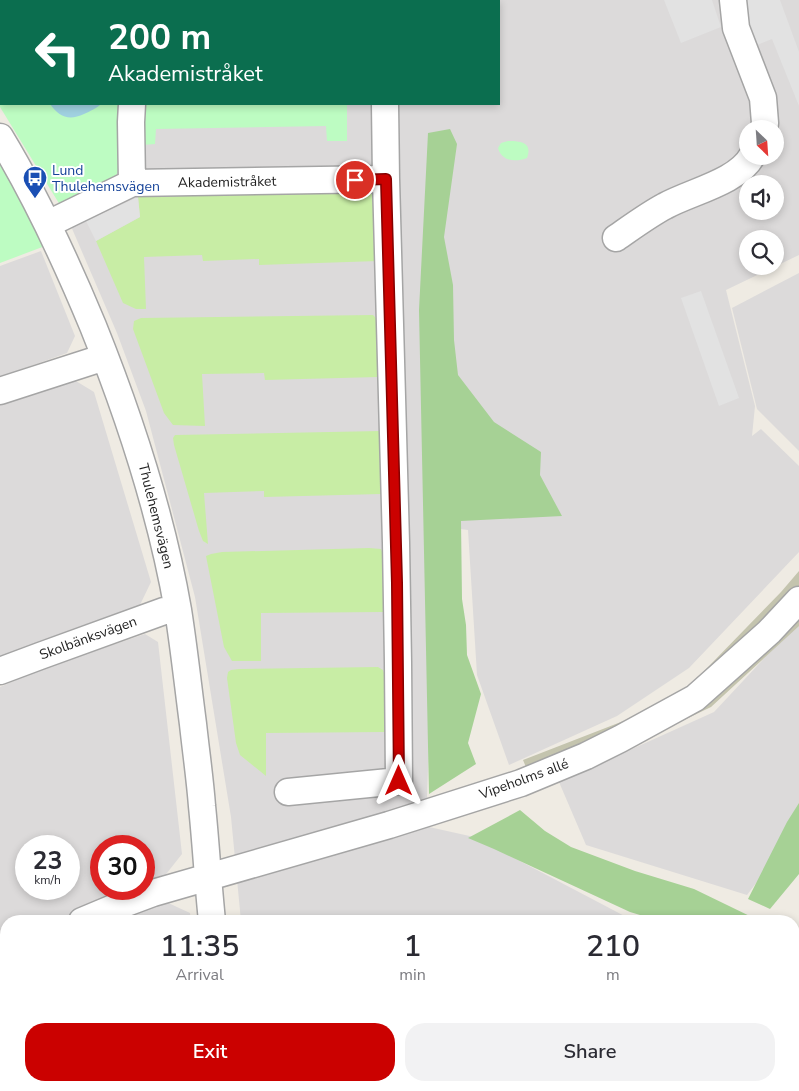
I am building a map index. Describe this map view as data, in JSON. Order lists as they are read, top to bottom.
{
  "streets": {
    "street": [
      "Akademistråket",
      "Thulehemsvägen",
      "Skolbänksvägen",
      "Vipeholms allé"
    ]
  },
  "crossings": [
    ["Akademistråket", "Thulehemsvägen"],
    ["Thulehemsvägen", "Skolbänksvägen"],
    ["Thulehemsvägen", "Vipeholms allé"]
  ],
  "places": {
    "bus stop": ["Lund Thulehemsvägen"]
  },
  "north": "bottom right",
  "page": {
    "turn": ["200 m", "Akademistråket"],
    "speed": "23 km/h",
    "limit": "30",
    "eta": [
      "11:35",
      "Arrival",
      "1",
      "min",
      "210",
      "m"
    ],
    "buttons": ["Exit", "Share"]
  }
}
